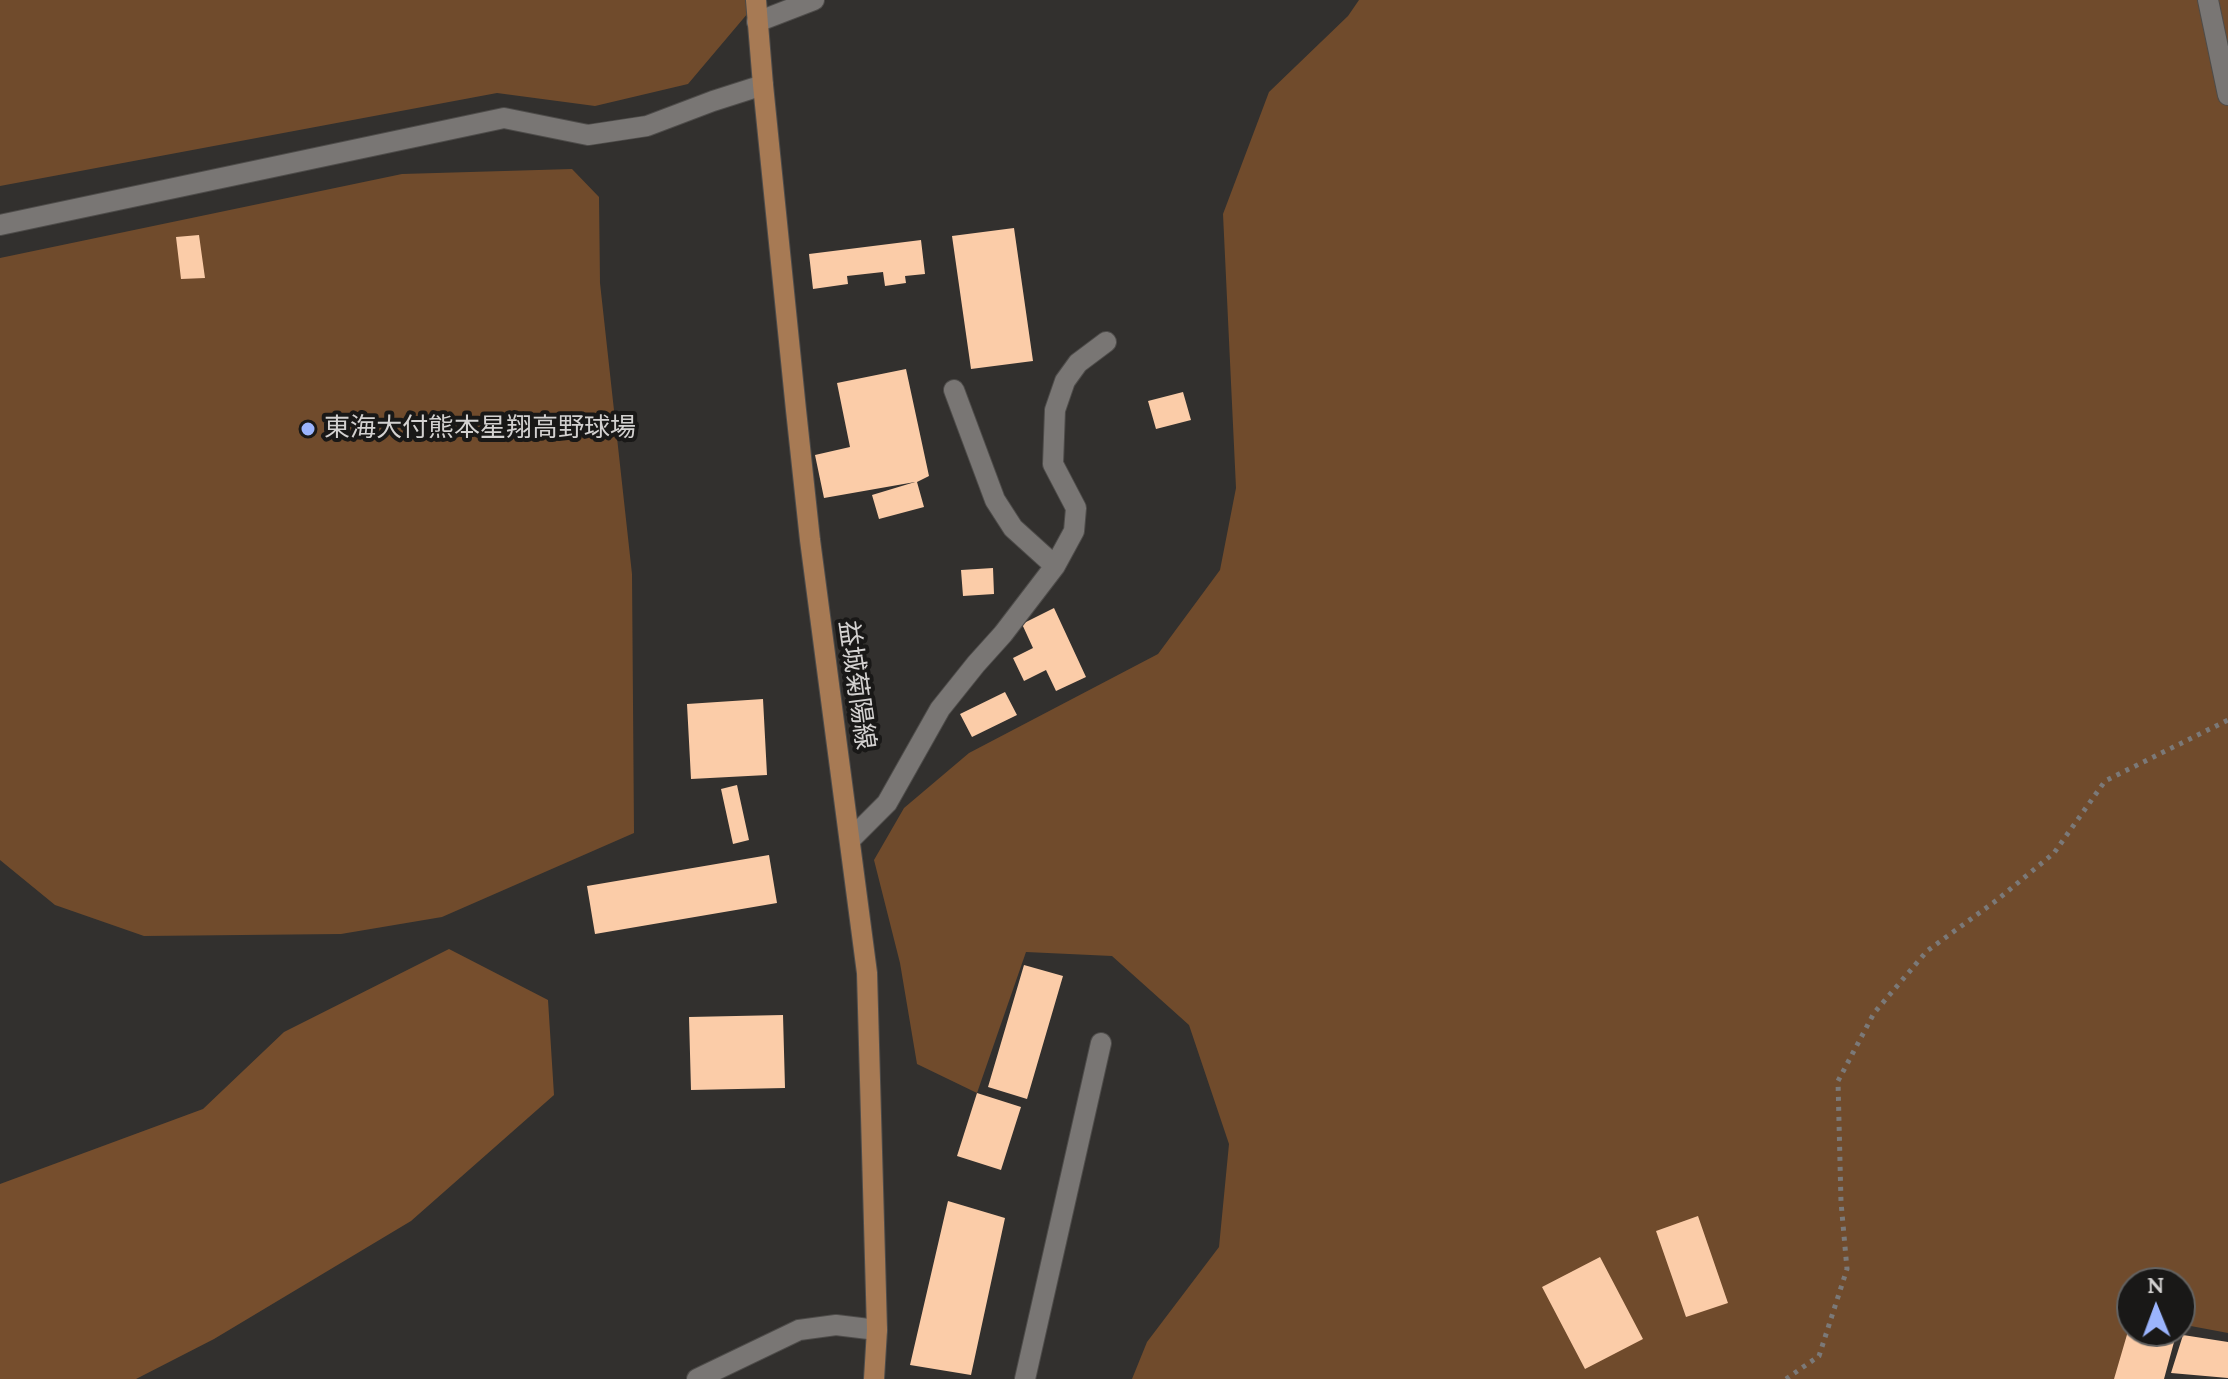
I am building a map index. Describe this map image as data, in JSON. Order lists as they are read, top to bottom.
{
  "streets": {
    "main road": ["益城菊陽線"]
  },
  "places": ["東海大付熊本星翔高野球場"],
  "north": "top"
}
